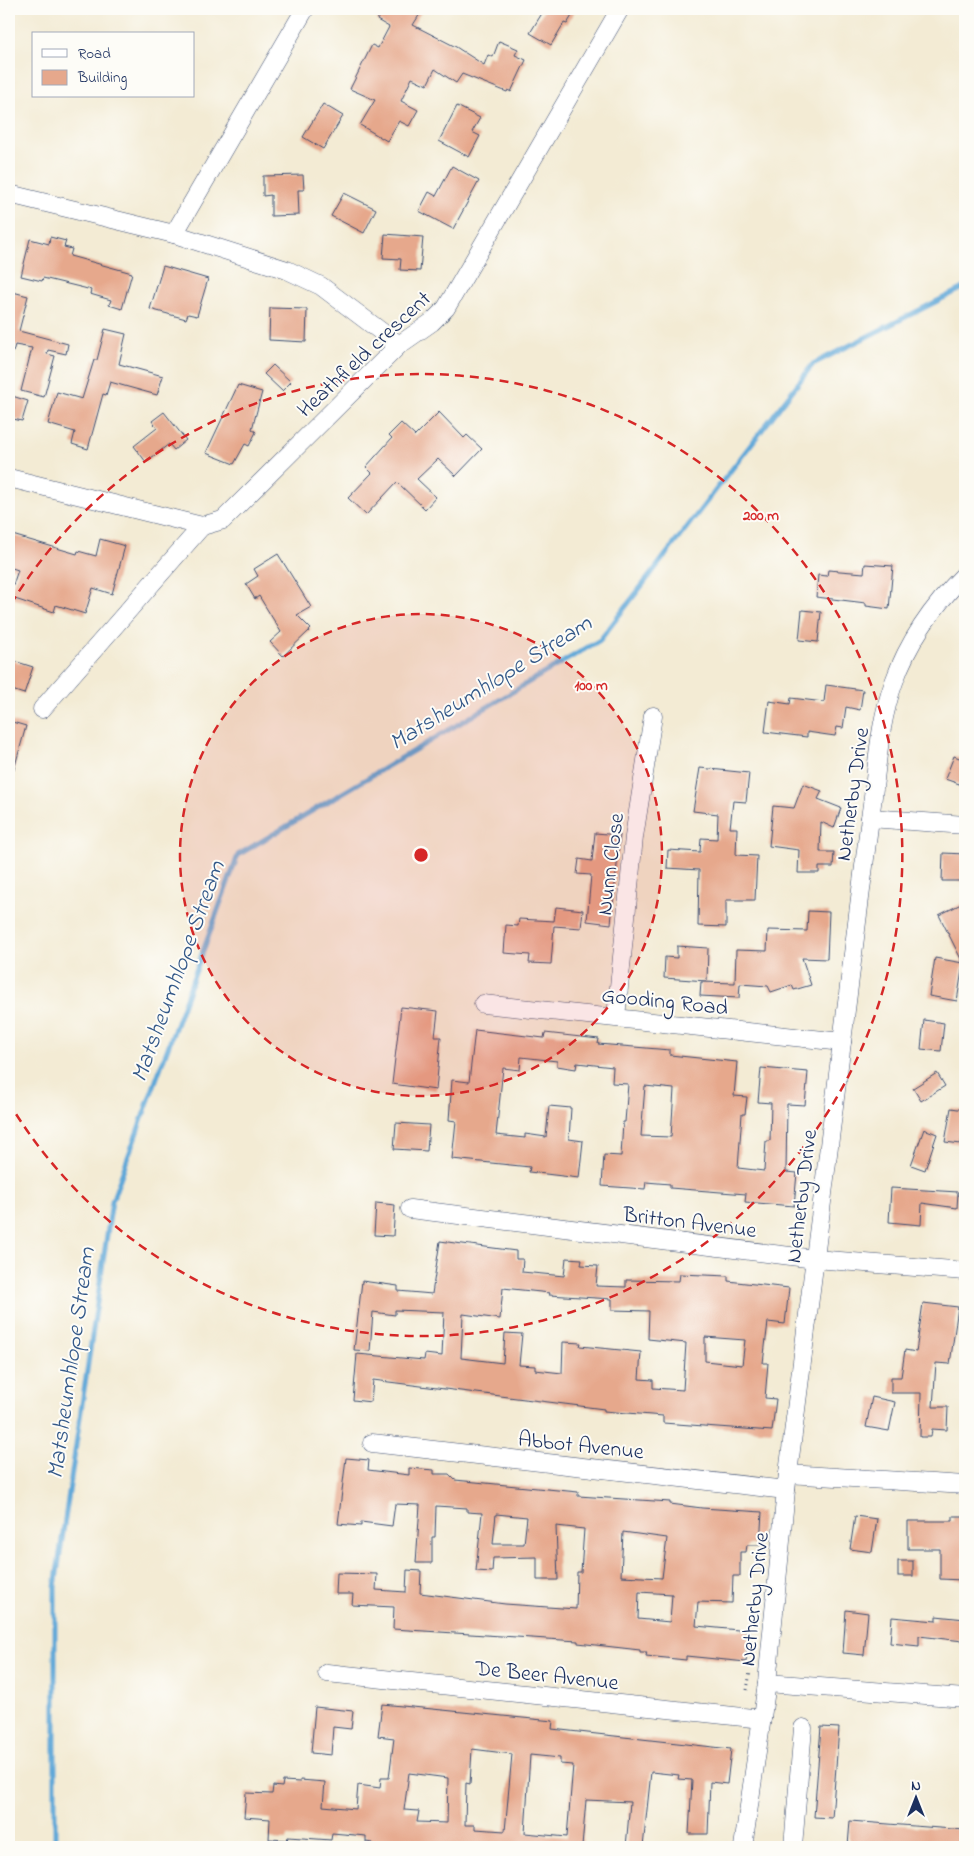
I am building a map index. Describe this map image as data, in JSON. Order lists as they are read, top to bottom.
{
  "streets": {
    "street": [
      "Heathfield crescent",
      "Netherby Drive",
      "Nunn Close",
      "Gooding Road",
      "Britton Avenue",
      "Abbot Avenue",
      "De Beer Avenue"
    ]
  },
  "crossings": [
    ["Netherby Drive", "Gooding Road"],
    ["Netherby Drive", "Britton Avenue"],
    ["Netherby Drive", "Abbot Avenue"],
    ["Netherby Drive", "De Beer Avenue"],
    ["Nunn Close", "Gooding Road"]
  ],
  "water": ["Matsheumhlope Stream"],
  "legend": ["Road", "Building"],
  "north": "top",
  "rings": ["200 m", "100 m"]
}
